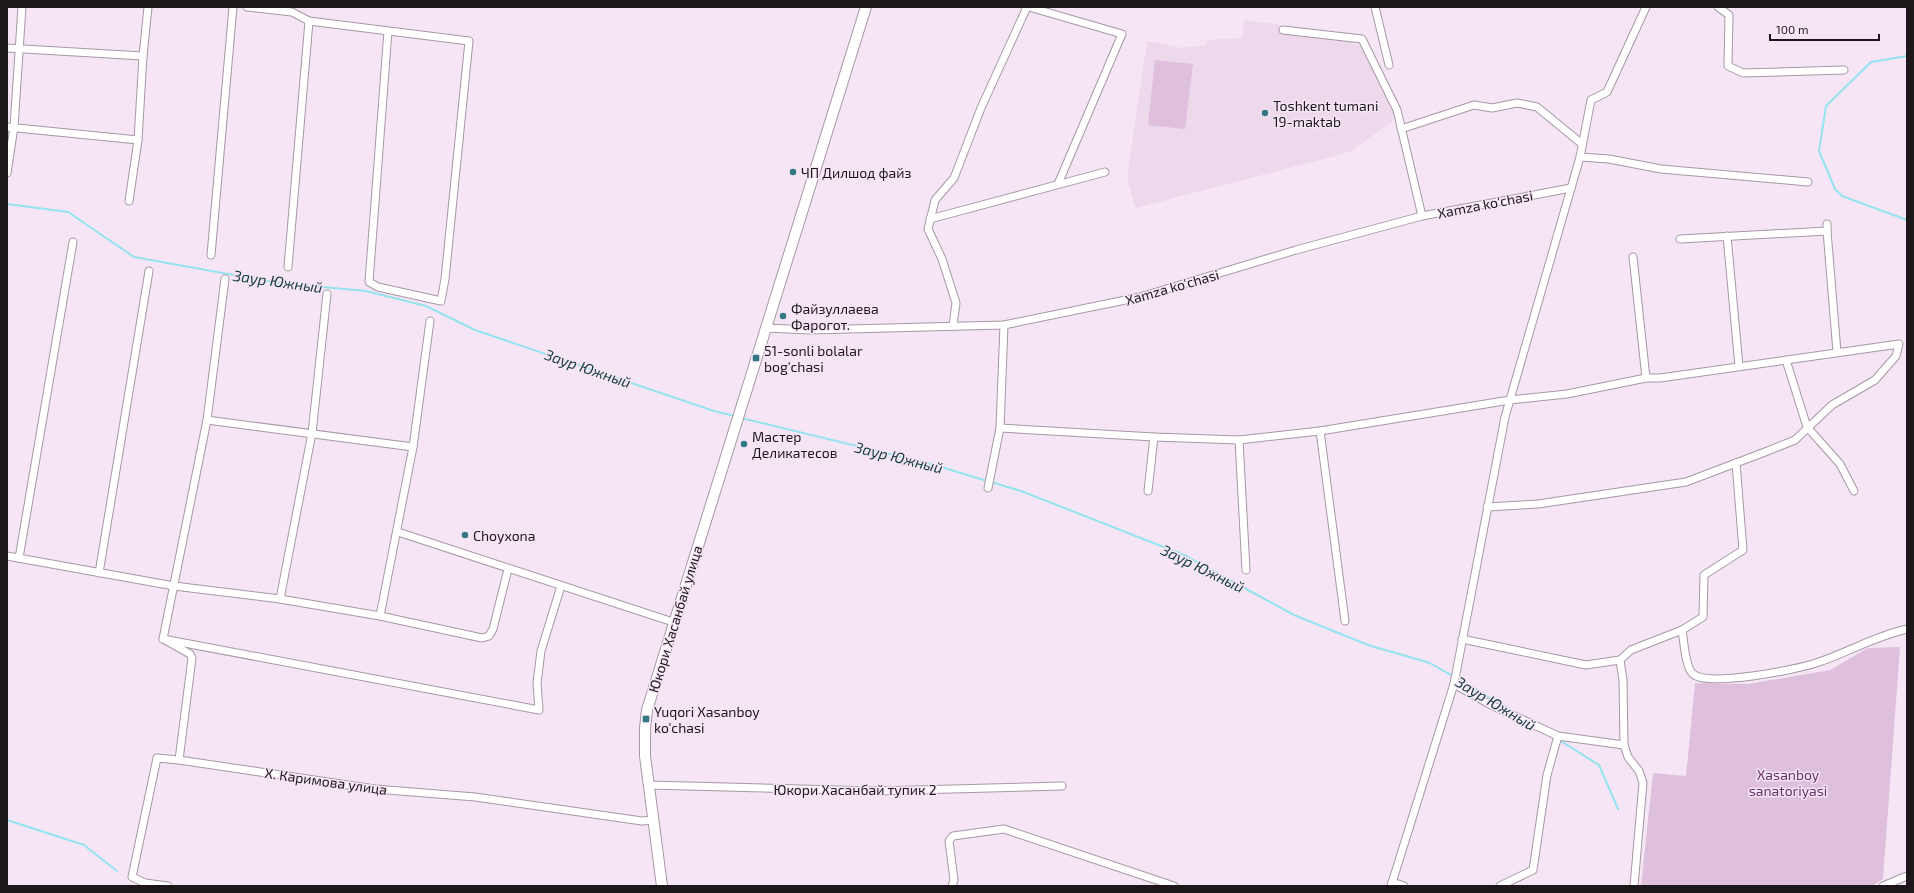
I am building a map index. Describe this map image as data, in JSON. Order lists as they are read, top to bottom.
{
  "streets": {
    "street": [
      "Xamza ko'chasi",
      "Юкори Хасанбай улица",
      "Х. Каримова улица",
      "Юкори Хасанбай тупик 2"
    ]
  },
  "crossings": [
    ["Xamza ko'chasi", "Юкори Хасанбай улица"],
    ["Юкори Хасанбай улица", "Х. Каримова улица"],
    ["Юкори Хасанбай улица", "Юкори Хасанбай тупик 2"]
  ],
  "water": ["Заур Южный"],
  "parks": ["Xasanboy sanatoriyasi"],
  "places": {
    "other": [
      "Toshkent tumani 19-maktab",
      "ЧП Дилшод файз",
      "Файзуллаева Фарогот.",
      "Мастер Деликатесов",
      "Choyxona"
    ],
    "transit": ["51-sonli bolalar bog'chasi", "Yuqori Xasanboy ko'chasi"]
  },
  "scale_bar": "100 m"
}
